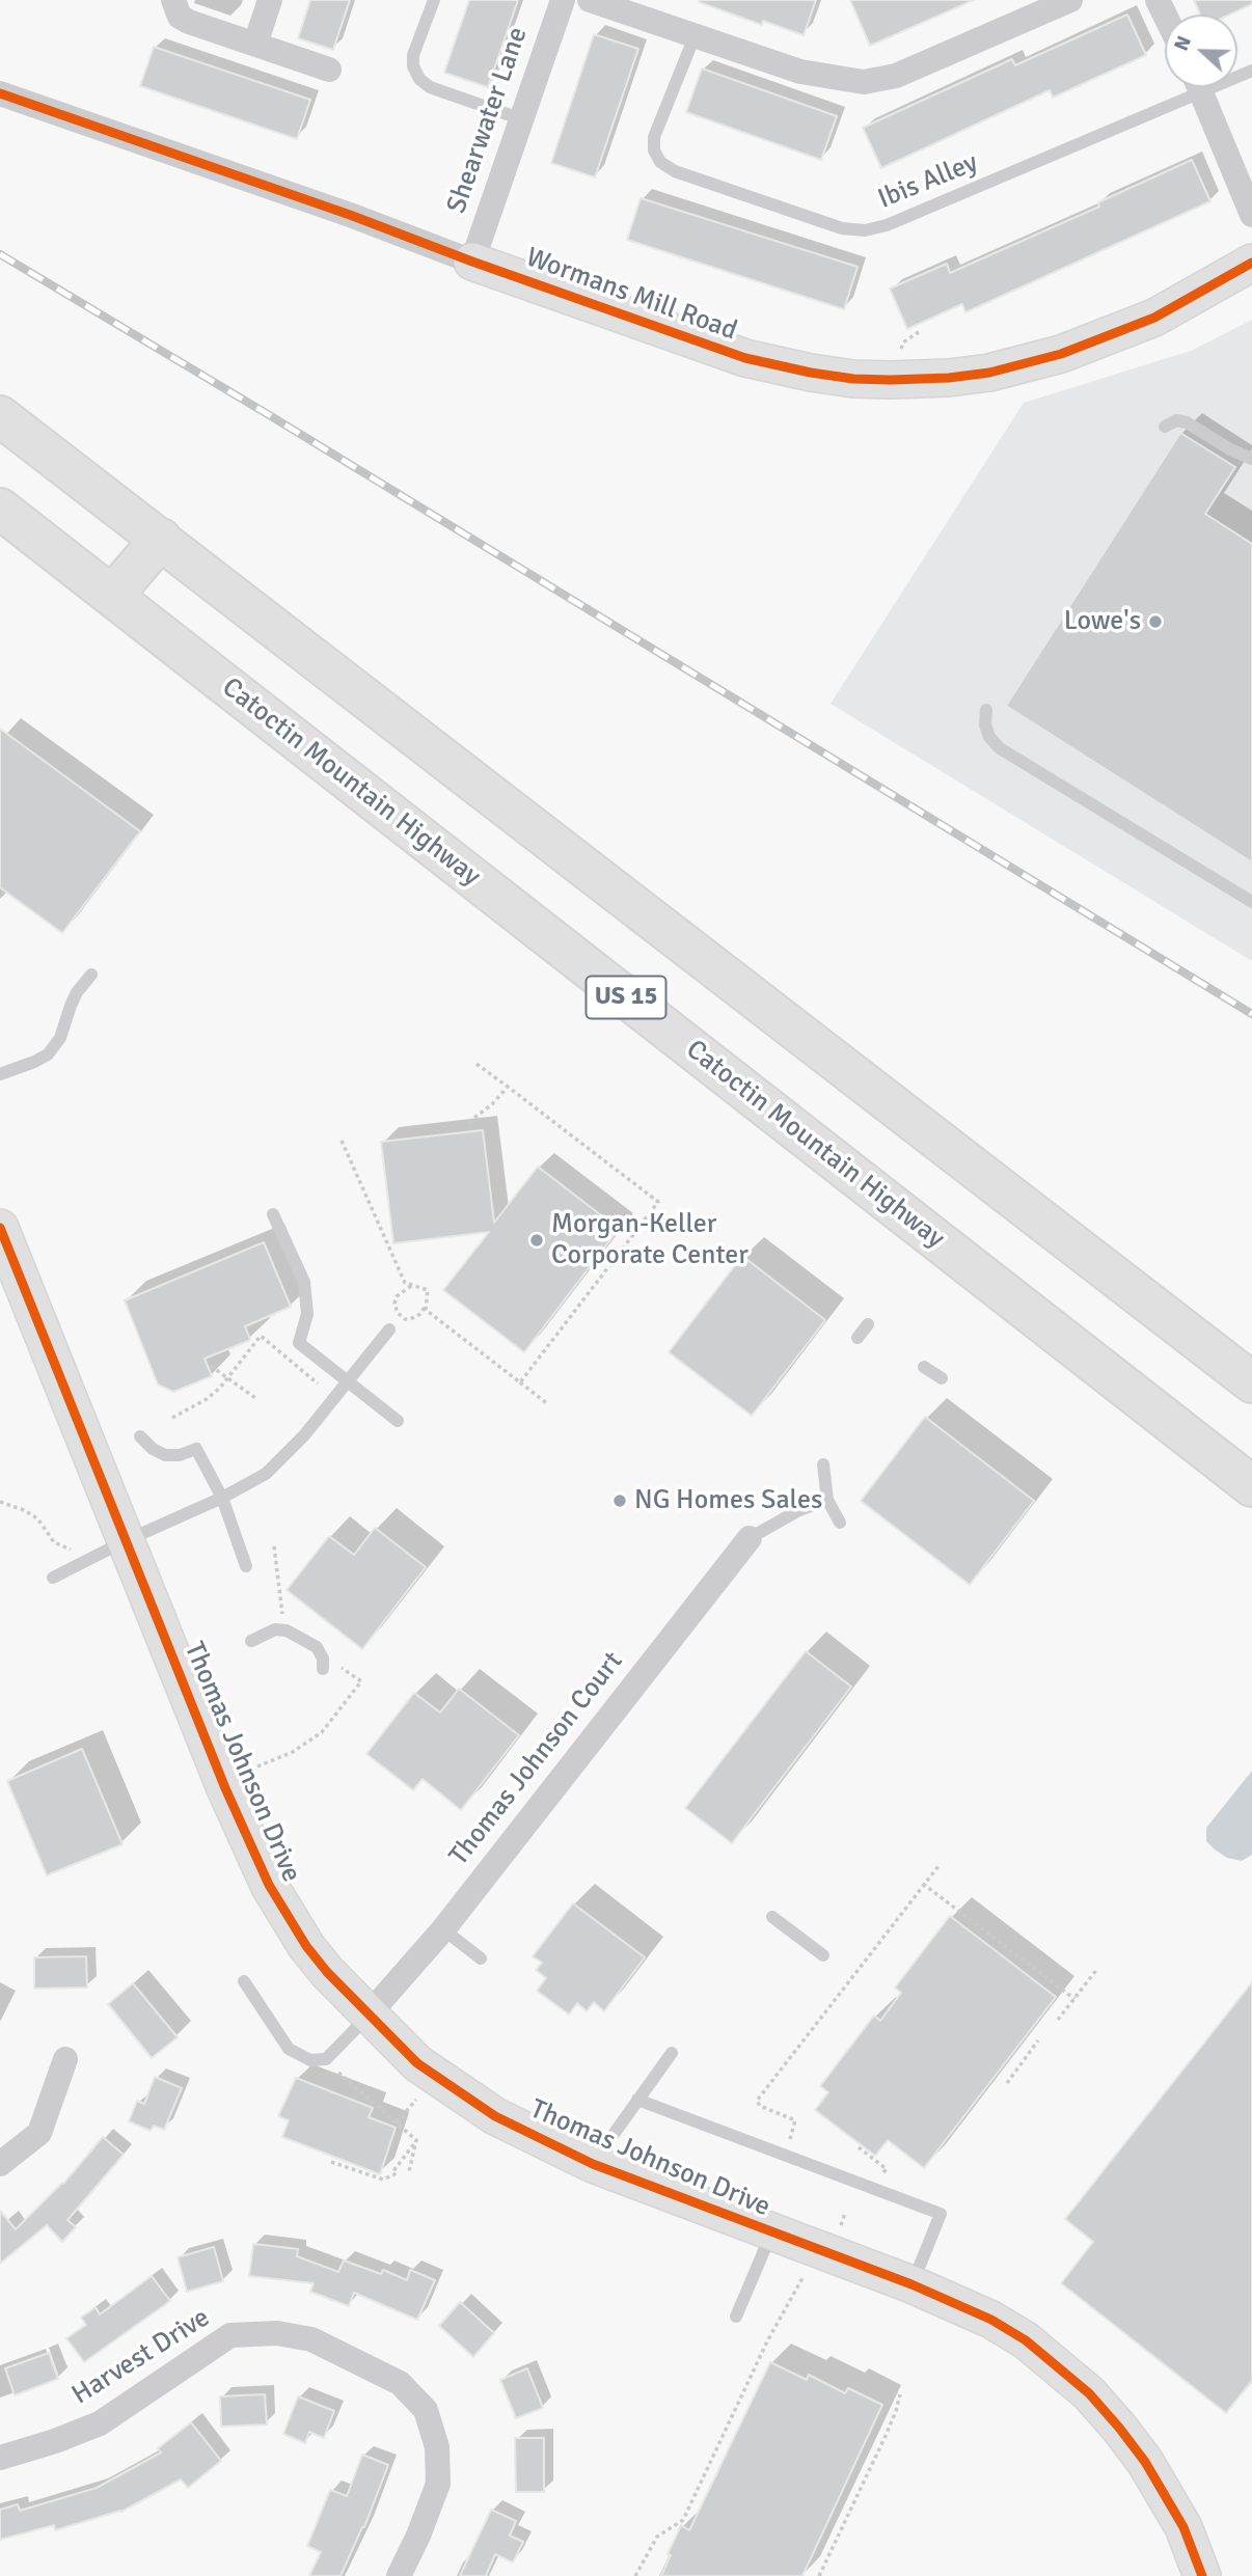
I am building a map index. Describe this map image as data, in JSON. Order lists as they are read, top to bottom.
{
  "streets": {
    "highway": ["Catoctin Mountain Highway", "US 15"],
    "street": [
      "Shearwater Lane",
      "Wormans Mill Road",
      "Thomas Johnson Court",
      "Thomas Johnson Drive",
      "Harvest Drive"
    ],
    "lane": ["Ibis Alley"]
  },
  "crossings": [
    ["Shearwater Lane", "Wormans Mill Road"],
    ["Thomas Johnson Court", "Thomas Johnson Drive"]
  ],
  "places": ["Lowe's", "Morgan-Keller Corporate Center", "NG Homes Sales"],
  "north": "left"
}
